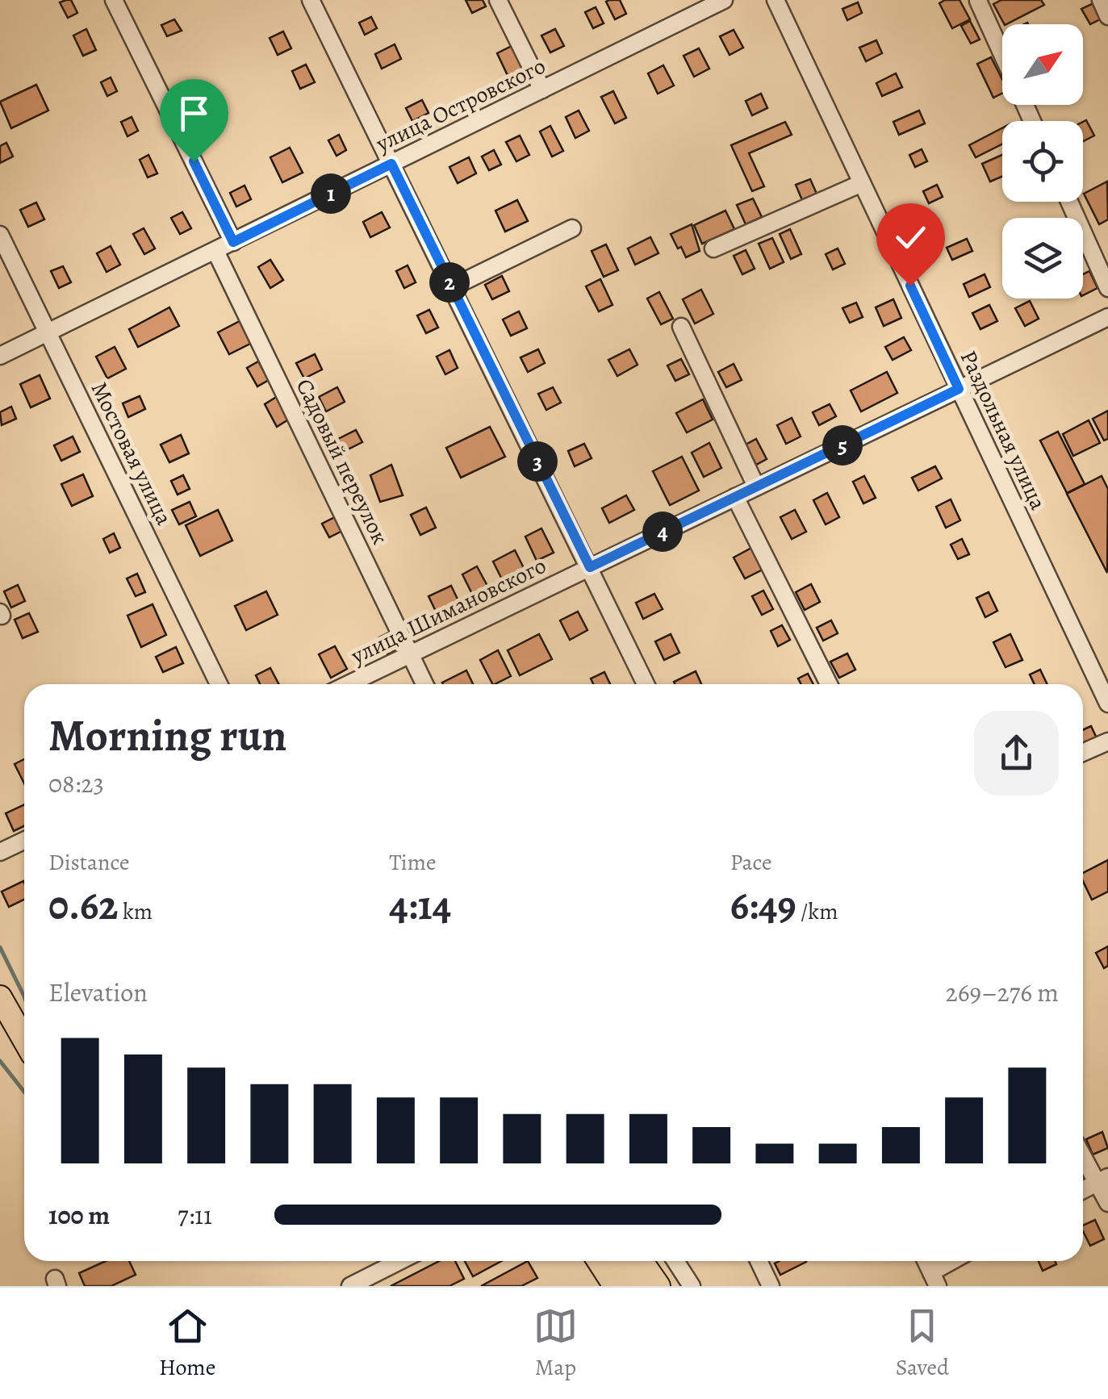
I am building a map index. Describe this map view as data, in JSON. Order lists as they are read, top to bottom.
{
  "streets": {
    "street": [
      "улица Островского",
      "Раздольная улица",
      "Мостовая улица",
      "Садовый переулок",
      "улица Шимановского"
    ]
  },
  "crossings": [
    ["улица Островского", "Мостовая улица"],
    ["улица Островского", "Садовый переулок"],
    ["Раздольная улица", "улица Шимановского"],
    ["Садовый переулок", "улица Шимановского"]
  ],
  "north": "top right",
  "page": {
    "pins": [
      "1",
      "2",
      "5",
      "3",
      "4"
    ],
    "heading": ["Morning run", "08:23"],
    "stats": [
      ["Distance", "0.62 km"],
      ["Time", "4:14"],
      ["Pace", "6:49 /km"]
    ],
    "chart": ["Elevation", "269–276 m"],
    "list": [
      {
        "name": "100 m",
        "note": "7:11"
      }
    ],
    "tabs": ["Home", "Map", "Saved"]
  }
}
